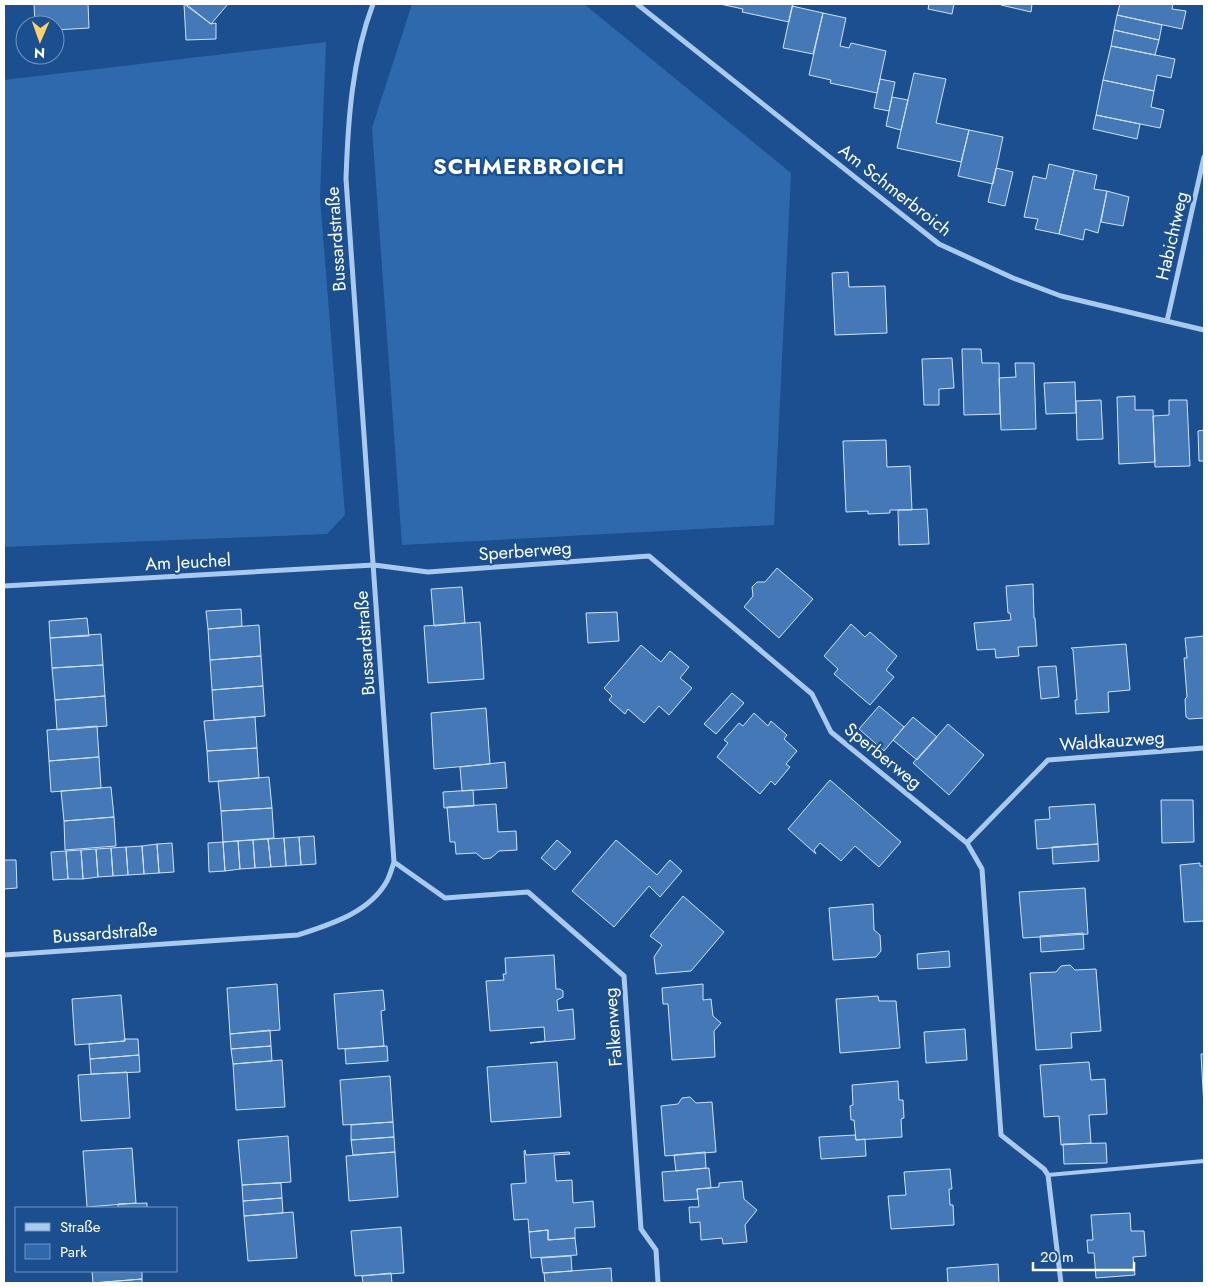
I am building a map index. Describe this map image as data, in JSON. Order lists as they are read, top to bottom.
{
  "streets": {
    "street": [
      "Am Schmerbroich",
      "Habichtweg",
      "Bussardstraße",
      "Sperberweg",
      "Am Jeuchel",
      "Waldkauzweg",
      "Falkenweg"
    ]
  },
  "crossings": [
    ["Am Schmerbroich", "Habichtweg"],
    ["Bussardstraße", "Sperberweg"],
    ["Bussardstraße", "Am Jeuchel"],
    ["Bussardstraße", "Falkenweg"],
    ["Sperberweg", "Am Jeuchel"],
    ["Sperberweg", "Waldkauzweg"]
  ],
  "districts": ["SCHMERBROICH"],
  "legend": ["Straße", "Park"],
  "scale_bar": "20 m",
  "north": "bottom"
}
